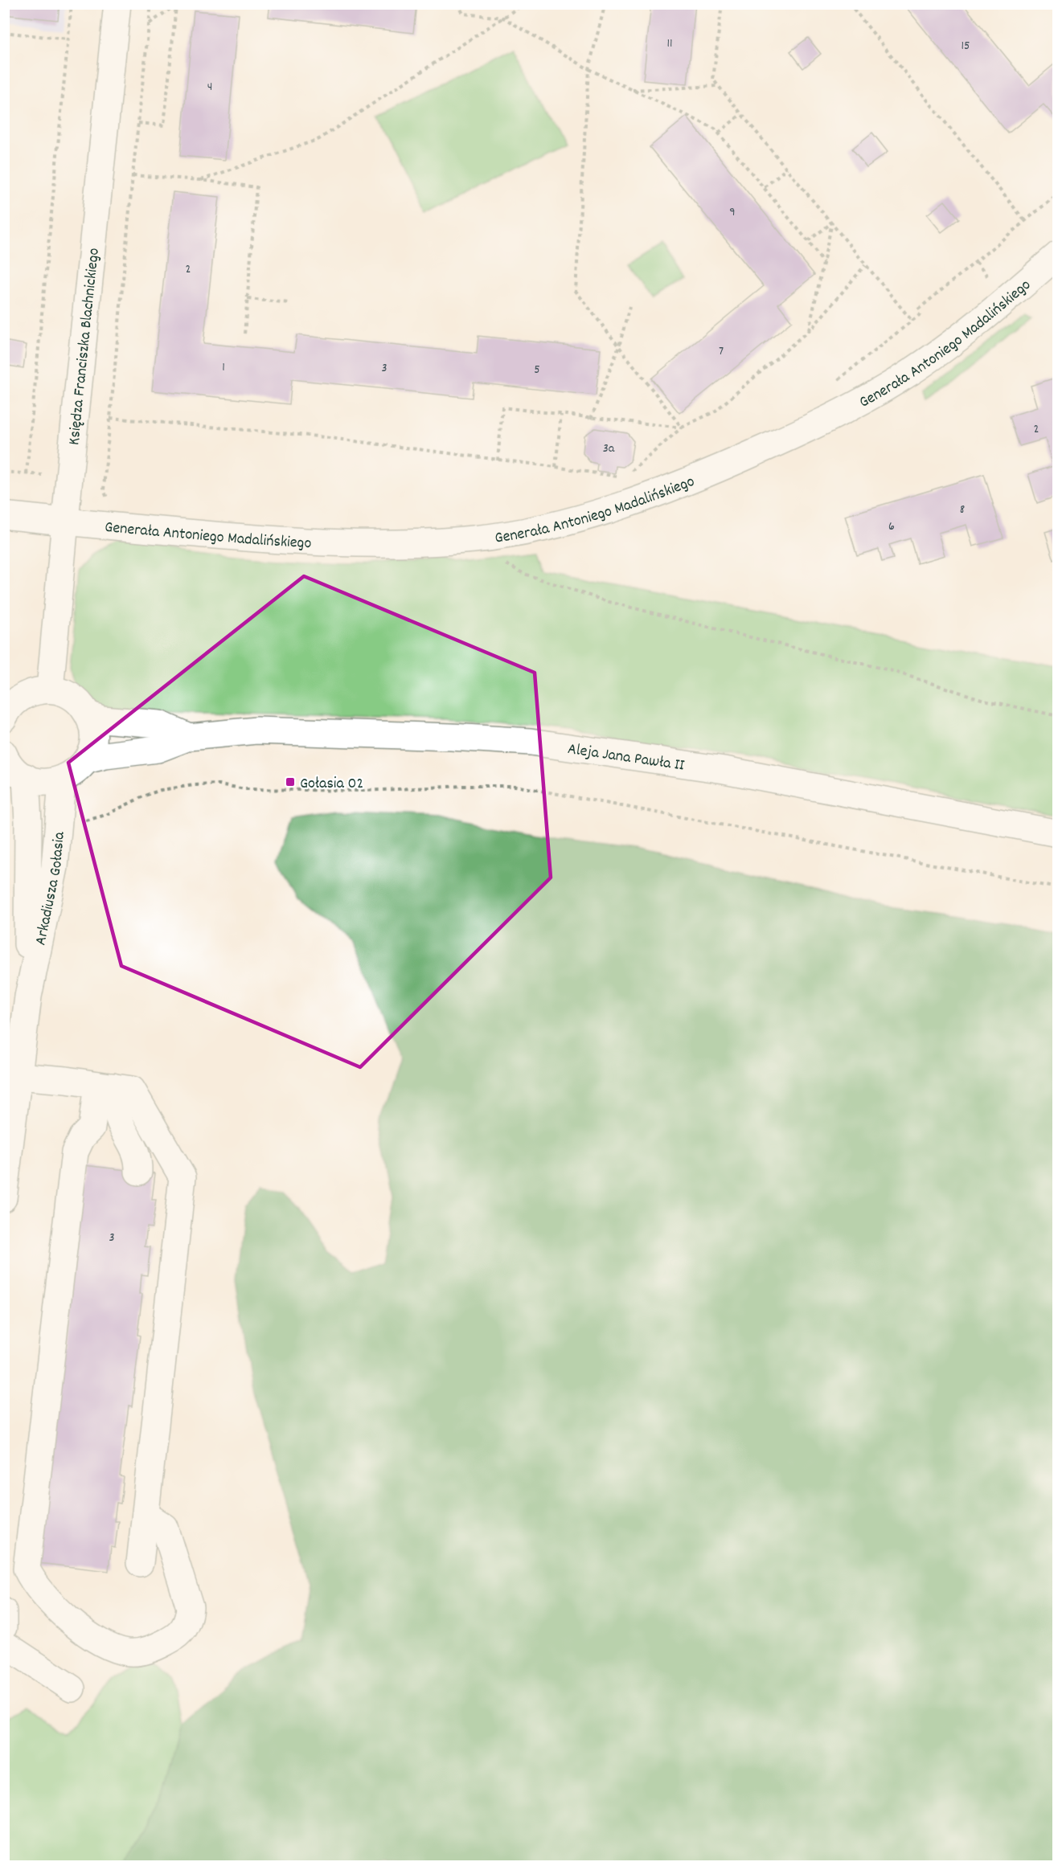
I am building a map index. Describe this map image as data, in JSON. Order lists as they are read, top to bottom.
{
  "streets": {
    "street": [
      "Generała Antoniego Madalińskiego",
      "Księdza Franciszka Blachnickiego",
      "Aleja Jana Pawła II",
      "Arkadiusza Gołasia"
    ]
  },
  "crossings": [
    ["Generała Antoniego Madalińskiego", "Księdza Franciszka Blachnickiego"]
  ],
  "places": {
    "transit": ["Gołasia 02"]
  },
  "house_numbers": [
    "11",
    "15",
    "4",
    "9",
    "2",
    "7",
    "1",
    "3",
    "5",
    "2",
    "3a",
    "8",
    "6",
    "3"
  ]
}
